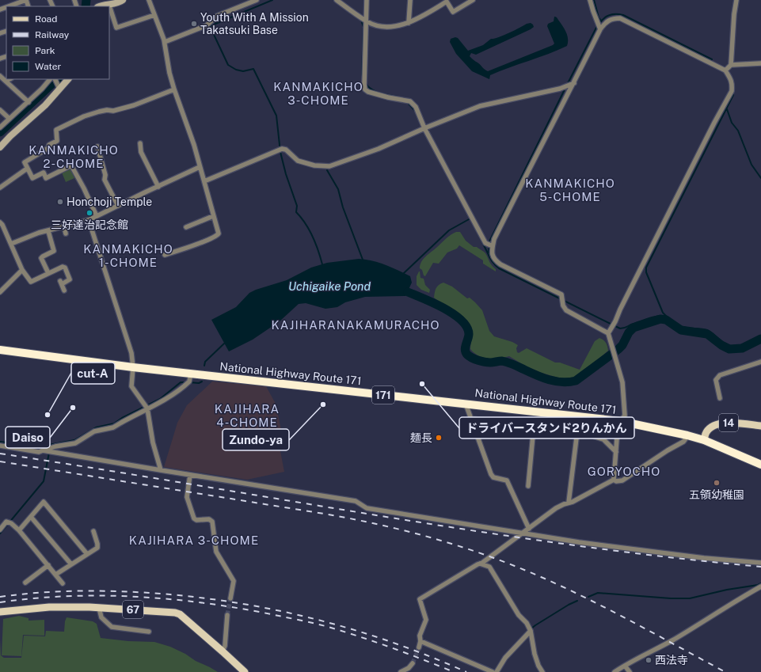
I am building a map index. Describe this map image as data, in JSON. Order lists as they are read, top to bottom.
{
  "streets": {
    "highway": ["National Highway Route 171", "171"],
    "main road": ["14", "67"]
  },
  "crossings": [
    ["National Highway Route 171", "14"]
  ],
  "districts": [
    "KANMAKICHO 3-CHOME",
    "KANMAKICHO 2-CHOME",
    "KANMAKICHO 5-CHOME",
    "KANMAKICHO 1-CHOME",
    "KAJIHARANAKAMURACHO",
    "KAJIHARA 4-CHOME",
    "GORYOCHO",
    "KAJIHARA 3-CHOME"
  ],
  "water": ["Uchigaike Pond"],
  "places": [
    "Youth With A Mission Takatsuki Base",
    "Honchoji Temple",
    "三好達治記念館",
    "ドライバースタンド2りんかん",
    "Zundo-ya",
    "Daiso",
    "cut-A",
    "麺長",
    "五領幼稚園",
    "西法寺"
  ],
  "legend": [
    "Road",
    "Railway",
    "Park",
    "Water"
  ]
}
